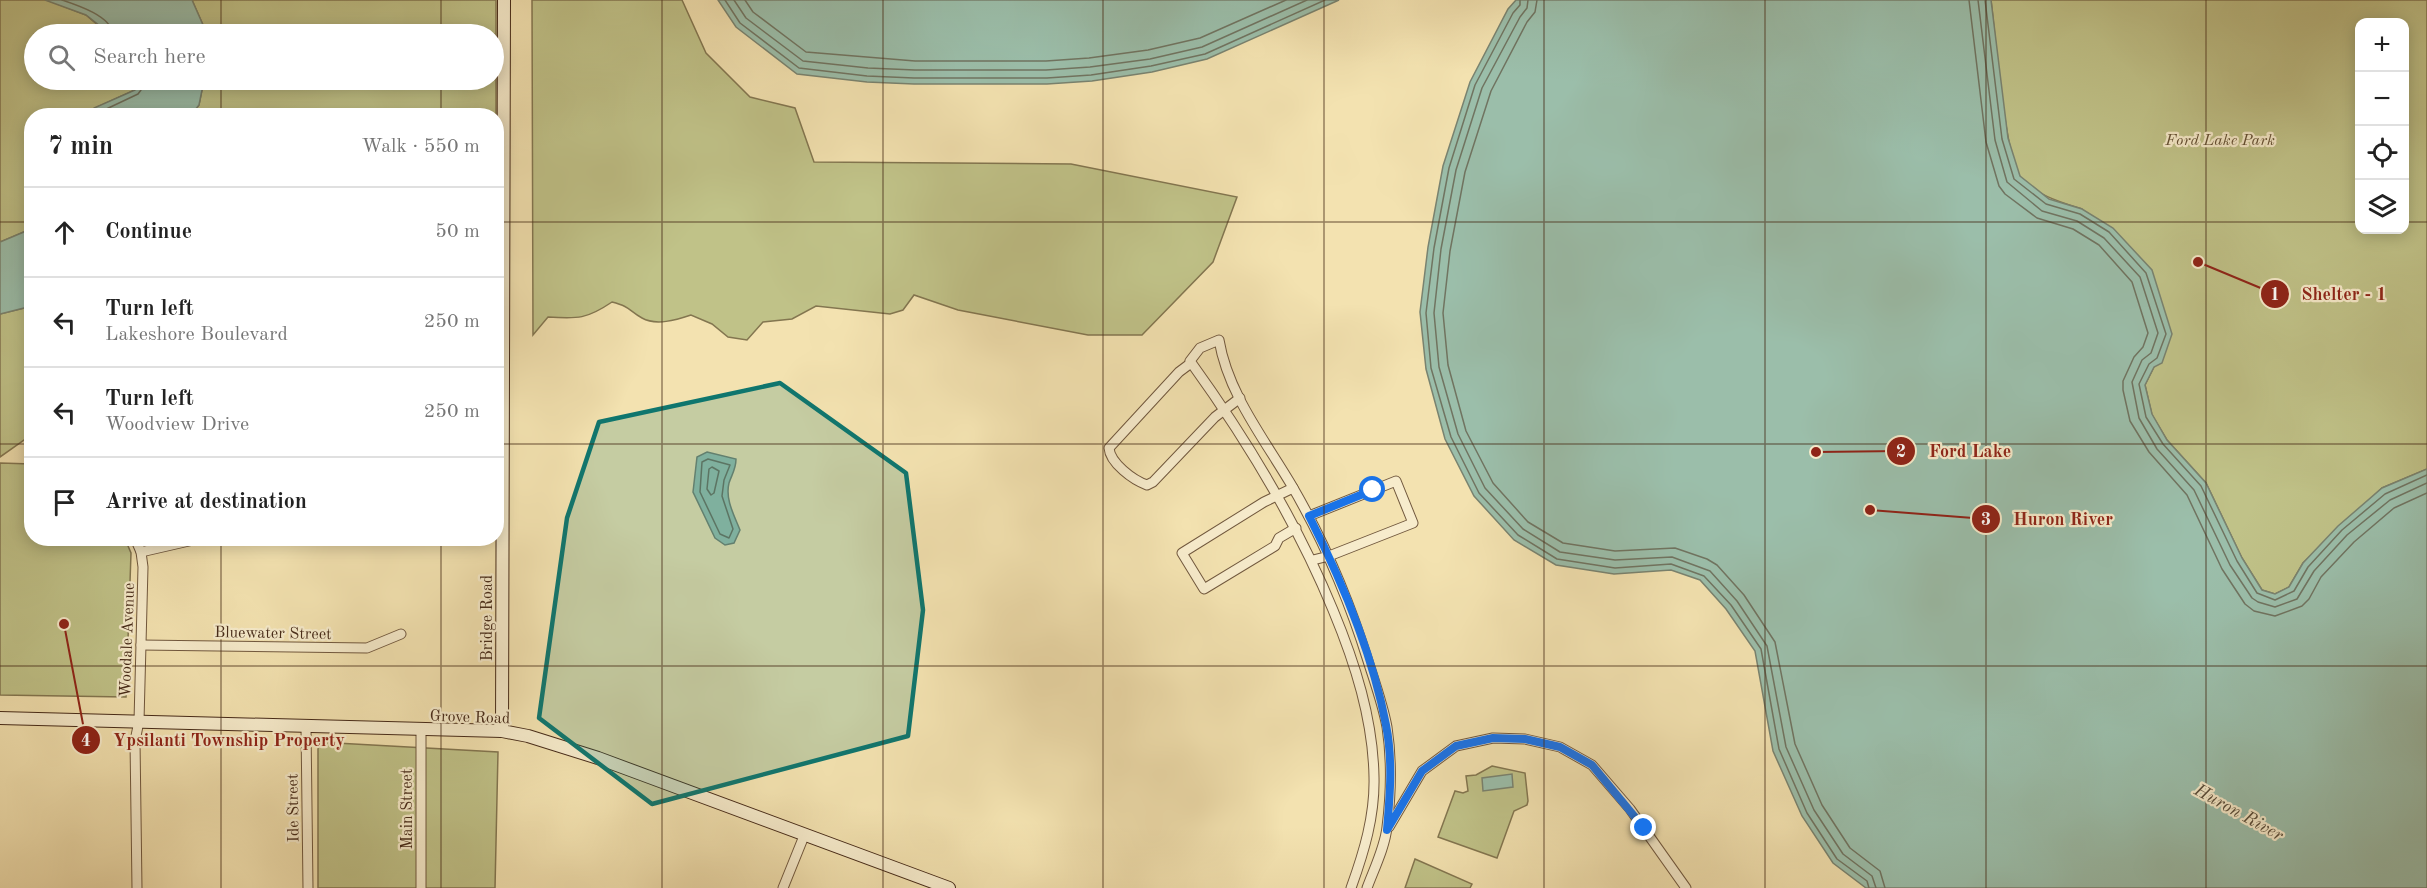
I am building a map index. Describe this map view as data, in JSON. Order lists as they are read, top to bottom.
{
  "streets": {
    "main road": ["Bridge Road", "Grove Road"],
    "street": [
      "Bluewater Street",
      "Woodale Avenue",
      "Ide Street",
      "Main Street"
    ]
  },
  "crossings": [
    ["Bridge Road", "Grove Road"],
    ["Bluewater Street", "Woodale Avenue"],
    ["Woodale Avenue", "Grove Road"],
    ["Grove Road", "Ide Street"],
    ["Grove Road", "Main Street"]
  ],
  "water": ["Huron River"],
  "parks": ["Ford Lake Park"],
  "places": [
    "Shelter - 1",
    "Ford Lake",
    "Huron River",
    "Ypsilanti Township Property"
  ],
  "page": {
    "map_buttons": ["+", "−"],
    "search": "Search here",
    "heading": ["7 min", "Walk · 550 m"],
    "list": [
      ["Continue", "50 m"],
      ["Turn left", "Lakeshore Boulevard", "250 m"],
      ["Turn left", "Woodview Drive", "250 m"],
      "Arrive at destination"
    ]
  }
}
